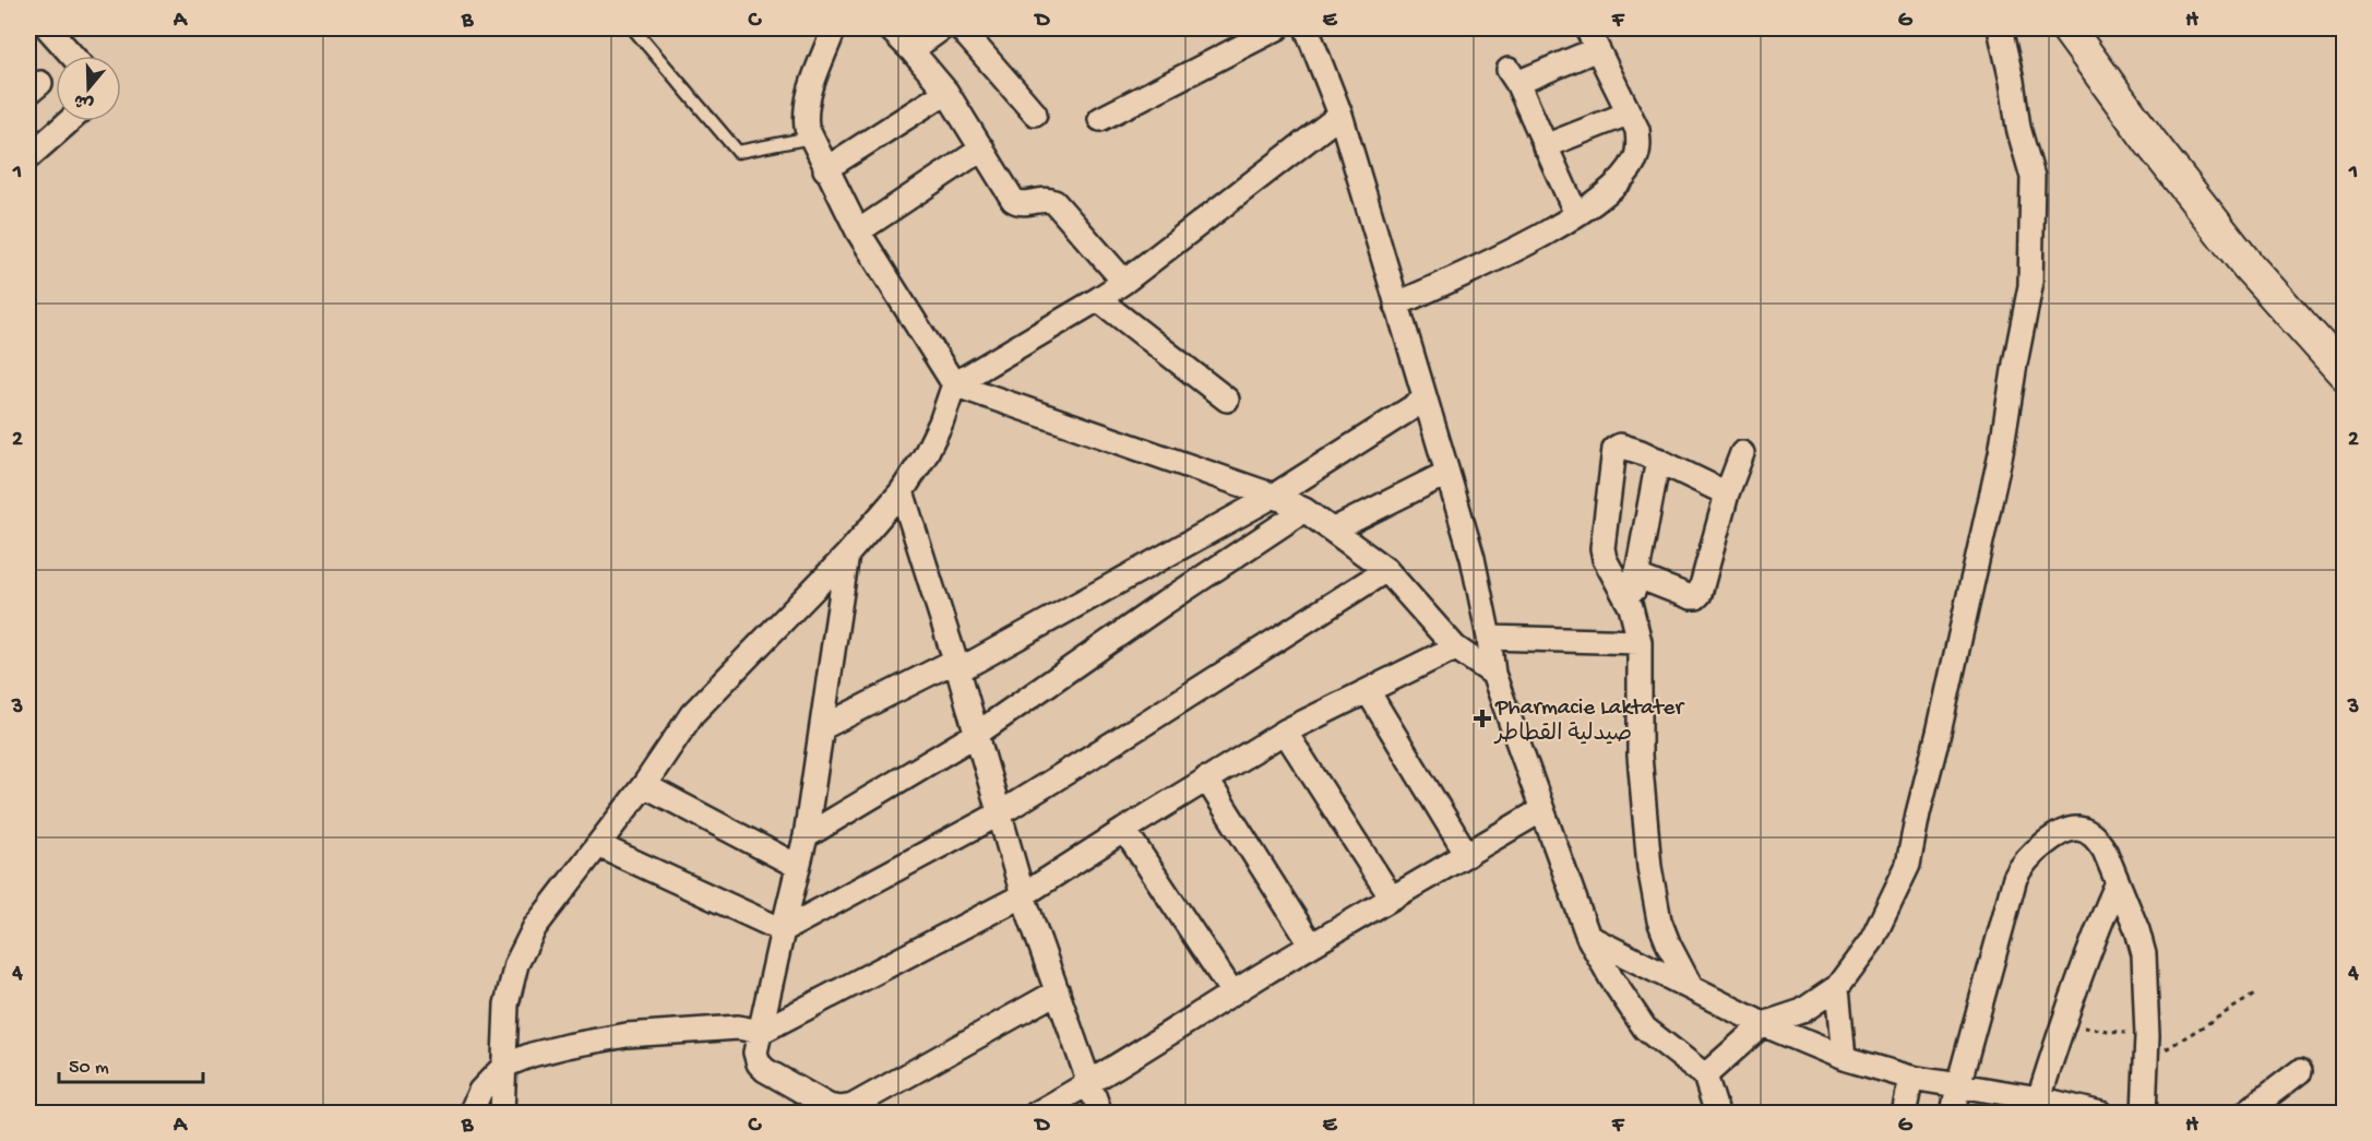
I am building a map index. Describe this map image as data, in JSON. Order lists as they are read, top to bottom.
{
  "places": {
    "health": ["Pharmacie Laktater صيدلية القطاطر"]
  },
  "scale_bar": "50 m",
  "north": "bottom",
  "grid": {
    "columns": [
      "A",
      "B",
      "C",
      "D",
      "E",
      "F",
      "G",
      "H"
    ],
    "rows": [
      "1",
      "2",
      "3",
      "4"
    ]
  }
}
